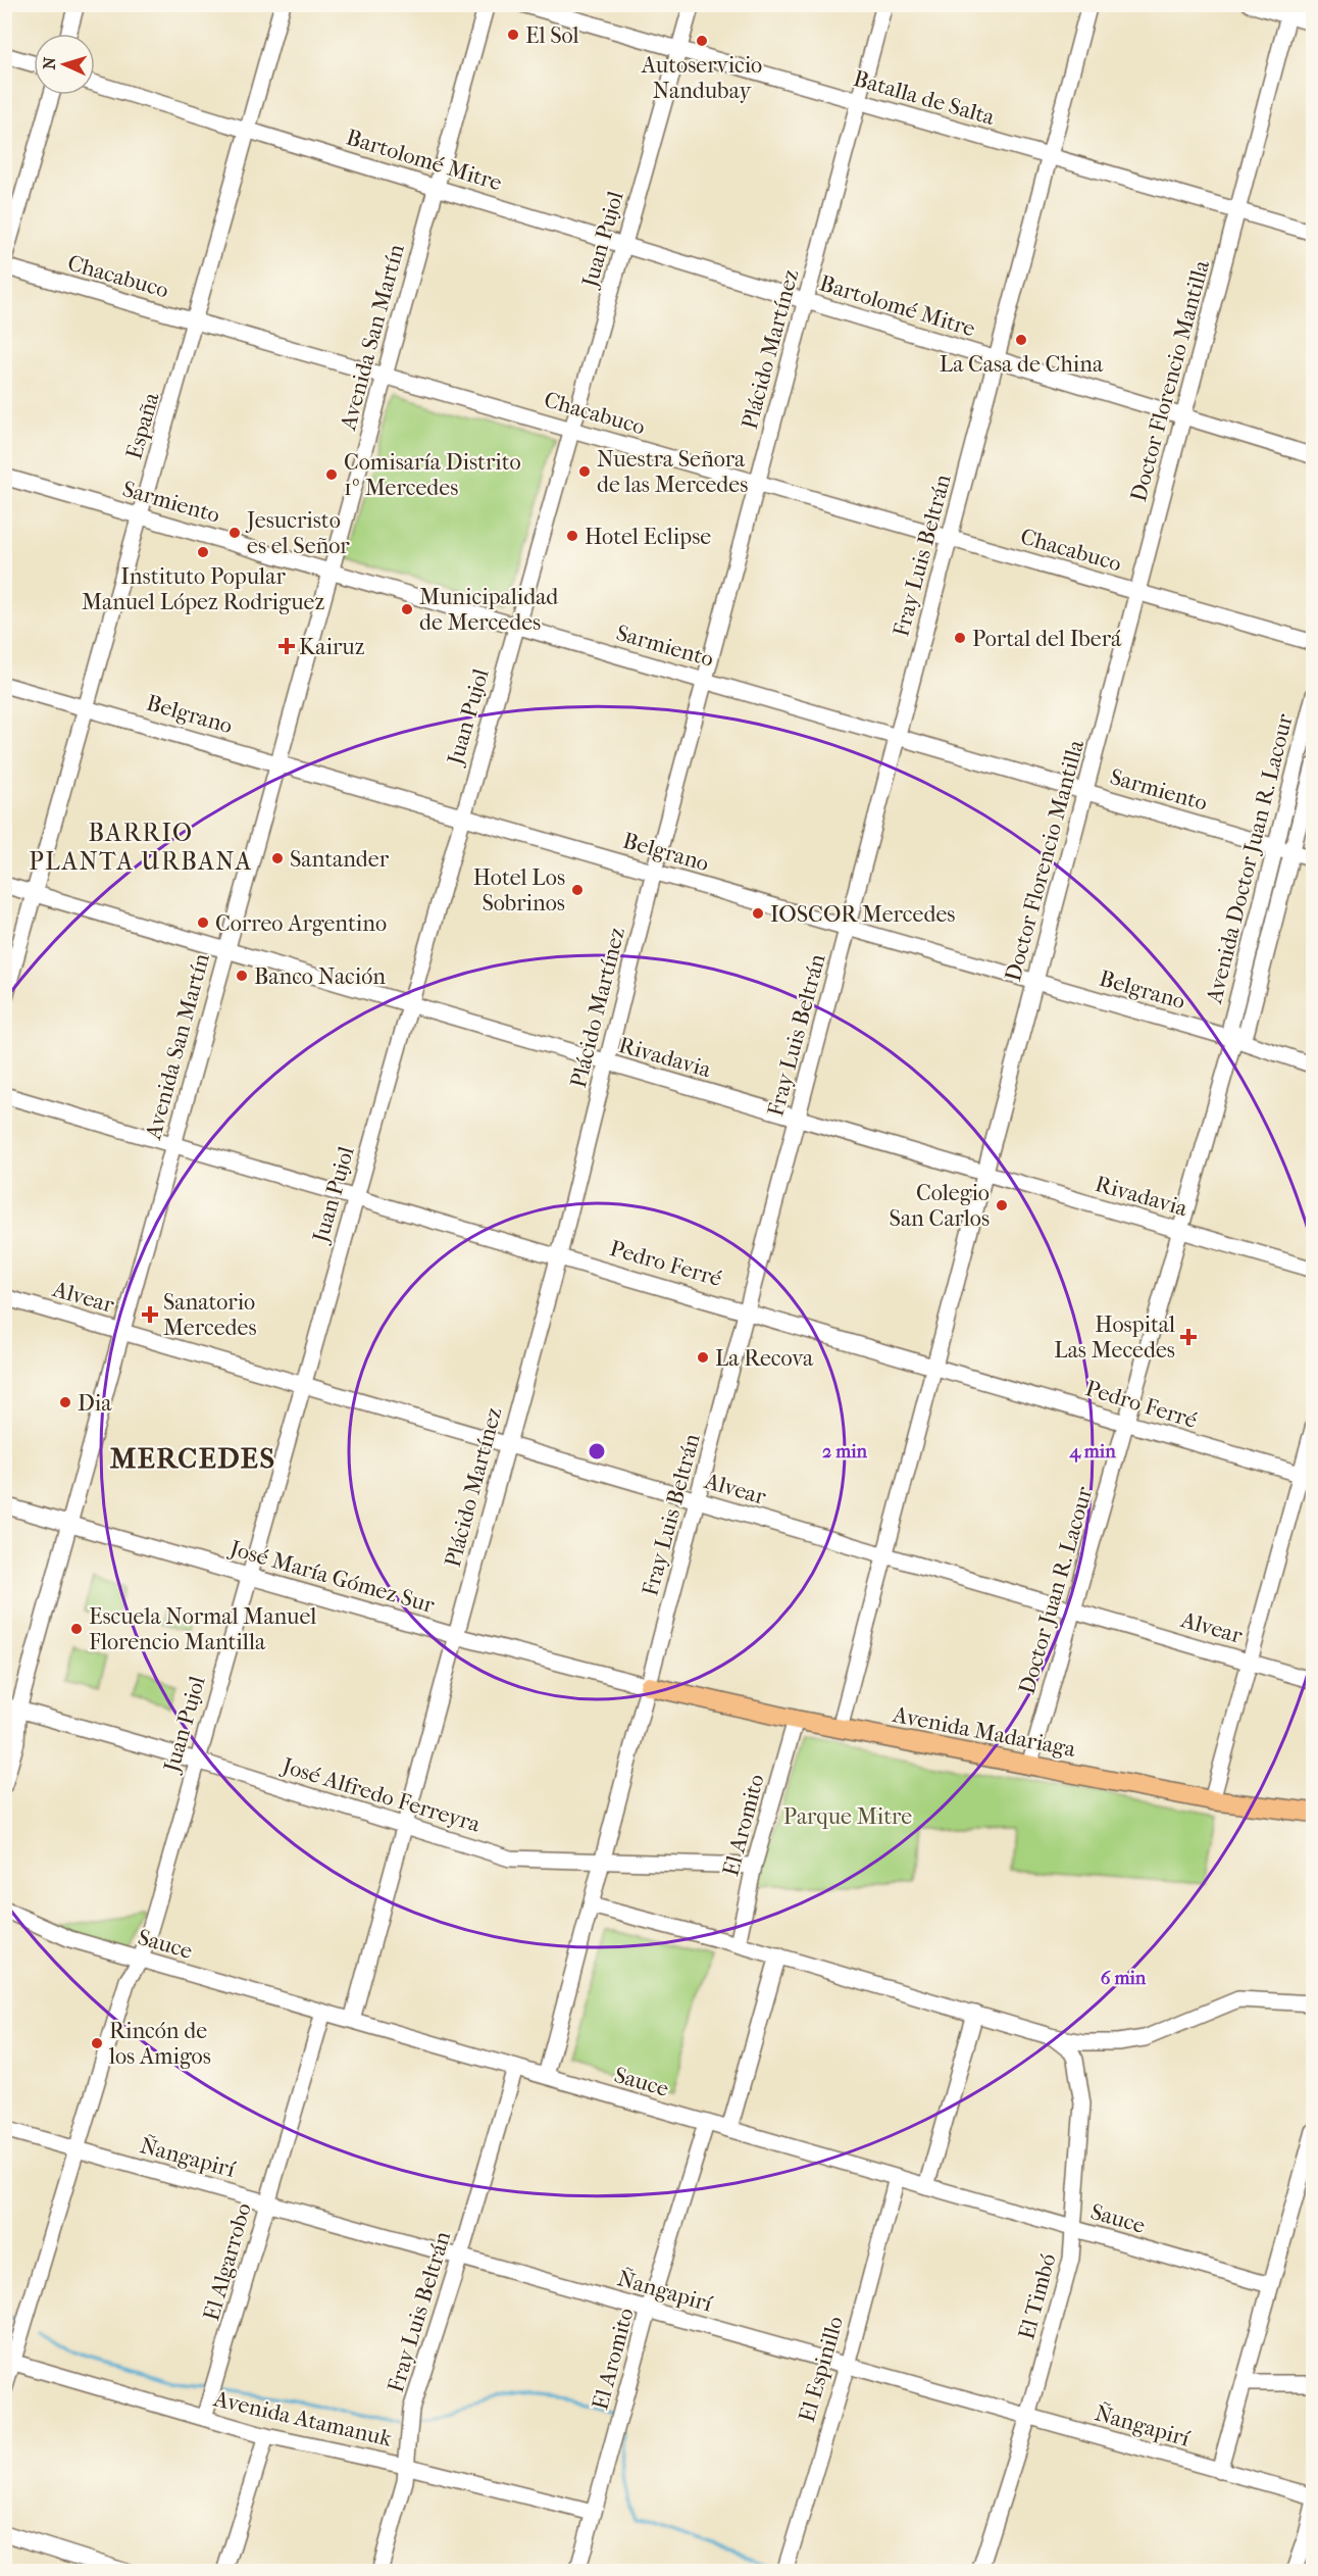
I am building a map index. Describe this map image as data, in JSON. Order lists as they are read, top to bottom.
{
  "streets": {
    "main road": ["Avenida Madariaga"],
    "street": [
      "Batalla de Salta",
      "Bartolomé Mitre",
      "Juan Pujol",
      "Chacabuco",
      "Avenida San Martín",
      "Plácido Martínez",
      "Doctor Florencio Mantilla",
      "España",
      "Sarmiento",
      "Fray Luis Beltrán",
      "Belgrano",
      "Avenida Doctor Juan R. Lacour",
      "Rivadavia",
      "Pedro Ferré",
      "Alvear",
      "José María Gómez Sur",
      "Doctor Juan R. Lacour",
      "José Alfredo Ferreyra",
      "El Aromito",
      "Sauce",
      "Ñangapirí",
      "El Algarrobo",
      "El Timbó",
      "El Espinillo",
      "Avenida Atamanuk"
    ]
  },
  "crossings": [
    ["Batalla de Salta", "Juan Pujol"],
    ["Batalla de Salta", "Plácido Martínez"],
    ["Batalla de Salta", "Doctor Florencio Mantilla"],
    ["Batalla de Salta", "Fray Luis Beltrán"],
    ["Bartolomé Mitre", "Juan Pujol"],
    ["Bartolomé Mitre", "Avenida San Martín"],
    ["Bartolomé Mitre", "Plácido Martínez"],
    ["Bartolomé Mitre", "Doctor Florencio Mantilla"],
    ["Bartolomé Mitre", "España"],
    ["Bartolomé Mitre", "Fray Luis Beltrán"],
    ["Juan Pujol", "Chacabuco"],
    ["Juan Pujol", "Sarmiento"],
    ["Juan Pujol", "Belgrano"],
    ["Juan Pujol", "Rivadavia"],
    ["Juan Pujol", "Pedro Ferré"],
    ["Juan Pujol", "Alvear"],
    ["Juan Pujol", "José María Gómez Sur"],
    ["Juan Pujol", "José Alfredo Ferreyra"],
    ["Juan Pujol", "Sauce"],
    ["Juan Pujol", "Ñangapirí"],
    ["Juan Pujol", "Avenida Atamanuk"],
    ["Chacabuco", "Avenida San Martín"],
    ["Chacabuco", "Plácido Martínez"],
    ["Chacabuco", "Doctor Florencio Mantilla"],
    ["Chacabuco", "España"],
    ["Chacabuco", "Fray Luis Beltrán"],
    ["Avenida San Martín", "Sarmiento"],
    ["Avenida San Martín", "Belgrano"],
    ["Avenida San Martín", "Rivadavia"],
    ["Avenida San Martín", "Pedro Ferré"],
    ["Avenida San Martín", "Alvear"],
    ["Avenida San Martín", "José María Gómez Sur"],
    ["Avenida San Martín", "José Alfredo Ferreyra"],
    ["Plácido Martínez", "Sarmiento"],
    ["Plácido Martínez", "Belgrano"],
    ["Plácido Martínez", "Rivadavia"],
    ["Plácido Martínez", "Pedro Ferré"],
    ["Plácido Martínez", "Alvear"],
    ["Plácido Martínez", "José María Gómez Sur"],
    ["Plácido Martínez", "José Alfredo Ferreyra"],
    ["Plácido Martínez", "Sauce"],
    ["Doctor Florencio Mantilla", "Sarmiento"],
    ["Doctor Florencio Mantilla", "Belgrano"],
    ["Doctor Florencio Mantilla", "Rivadavia"],
    ["Doctor Florencio Mantilla", "Pedro Ferré"],
    ["Doctor Florencio Mantilla", "Alvear"],
    ["Doctor Florencio Mantilla", "Avenida Madariaga"],
    ["España", "Sarmiento"],
    ["España", "Belgrano"],
    ["España", "Rivadavia"],
    ["Sarmiento", "Fray Luis Beltrán"],
    ["Sarmiento", "Avenida Doctor Juan R. Lacour"],
    ["Fray Luis Beltrán", "Belgrano"],
    ["Fray Luis Beltrán", "Rivadavia"],
    ["Fray Luis Beltrán", "Pedro Ferré"],
    ["Fray Luis Beltrán", "Alvear"],
    ["Fray Luis Beltrán", "José María Gómez Sur"],
    ["Fray Luis Beltrán", "Avenida Madariaga"],
    ["Fray Luis Beltrán", "José Alfredo Ferreyra"],
    ["Fray Luis Beltrán", "Sauce"],
    ["Fray Luis Beltrán", "Ñangapirí"],
    ["Fray Luis Beltrán", "Avenida Atamanuk"],
    ["Belgrano", "Avenida Doctor Juan R. Lacour"],
    ["Belgrano", "Doctor Juan R. Lacour"],
    ["Avenida Doctor Juan R. Lacour", "Doctor Juan R. Lacour"],
    ["Rivadavia", "Doctor Juan R. Lacour"],
    ["Pedro Ferré", "Doctor Juan R. Lacour"],
    ["Alvear", "Doctor Juan R. Lacour"],
    ["José María Gómez Sur", "Avenida Madariaga"],
    ["Doctor Juan R. Lacour", "Avenida Madariaga"],
    ["Avenida Madariaga", "El Aromito"],
    ["José Alfredo Ferreyra", "El Aromito"],
    ["El Aromito", "Sauce"],
    ["El Aromito", "Ñangapirí"],
    ["El Aromito", "Avenida Atamanuk"],
    ["Sauce", "El Algarrobo"],
    ["Sauce", "El Timbó"],
    ["Sauce", "El Espinillo"],
    ["Ñangapirí", "El Algarrobo"],
    ["Ñangapirí", "El Timbó"],
    ["Ñangapirí", "El Espinillo"],
    ["El Algarrobo", "Avenida Atamanuk"]
  ],
  "districts": ["BARRIO PLANTA URBANA", "MERCEDES"],
  "parks": ["Parque Mitre"],
  "places": {
    "other": [
      "El Sol",
      "Autoservicio Nandubay",
      "La Casa de China",
      "Nuestra Señora de las Mercedes",
      "Comisaría Distrito 1º Mercedes",
      "Jesucristo es el Señor",
      "Hotel Eclipse",
      "Instituto Popular Manuel López Rodriguez",
      "Municipalidad de Mercedes",
      "Portal del Iberá",
      "Santander",
      "Hotel Los Sobrinos",
      "IOSCOR Mercedes",
      "Correo Argentino",
      "Banco Nación",
      "Colegio San Carlos",
      "La Recova",
      "Dia",
      "Escuela Normal Manuel Florencio Mantilla",
      "Rincón de los Amigos"
    ],
    "health": ["Kairuz", "Sanatorio Mercedes", "Hospital Las Mecedes"]
  },
  "north": "left",
  "rings": ["2 min", "4 min", "6 min"]
}
